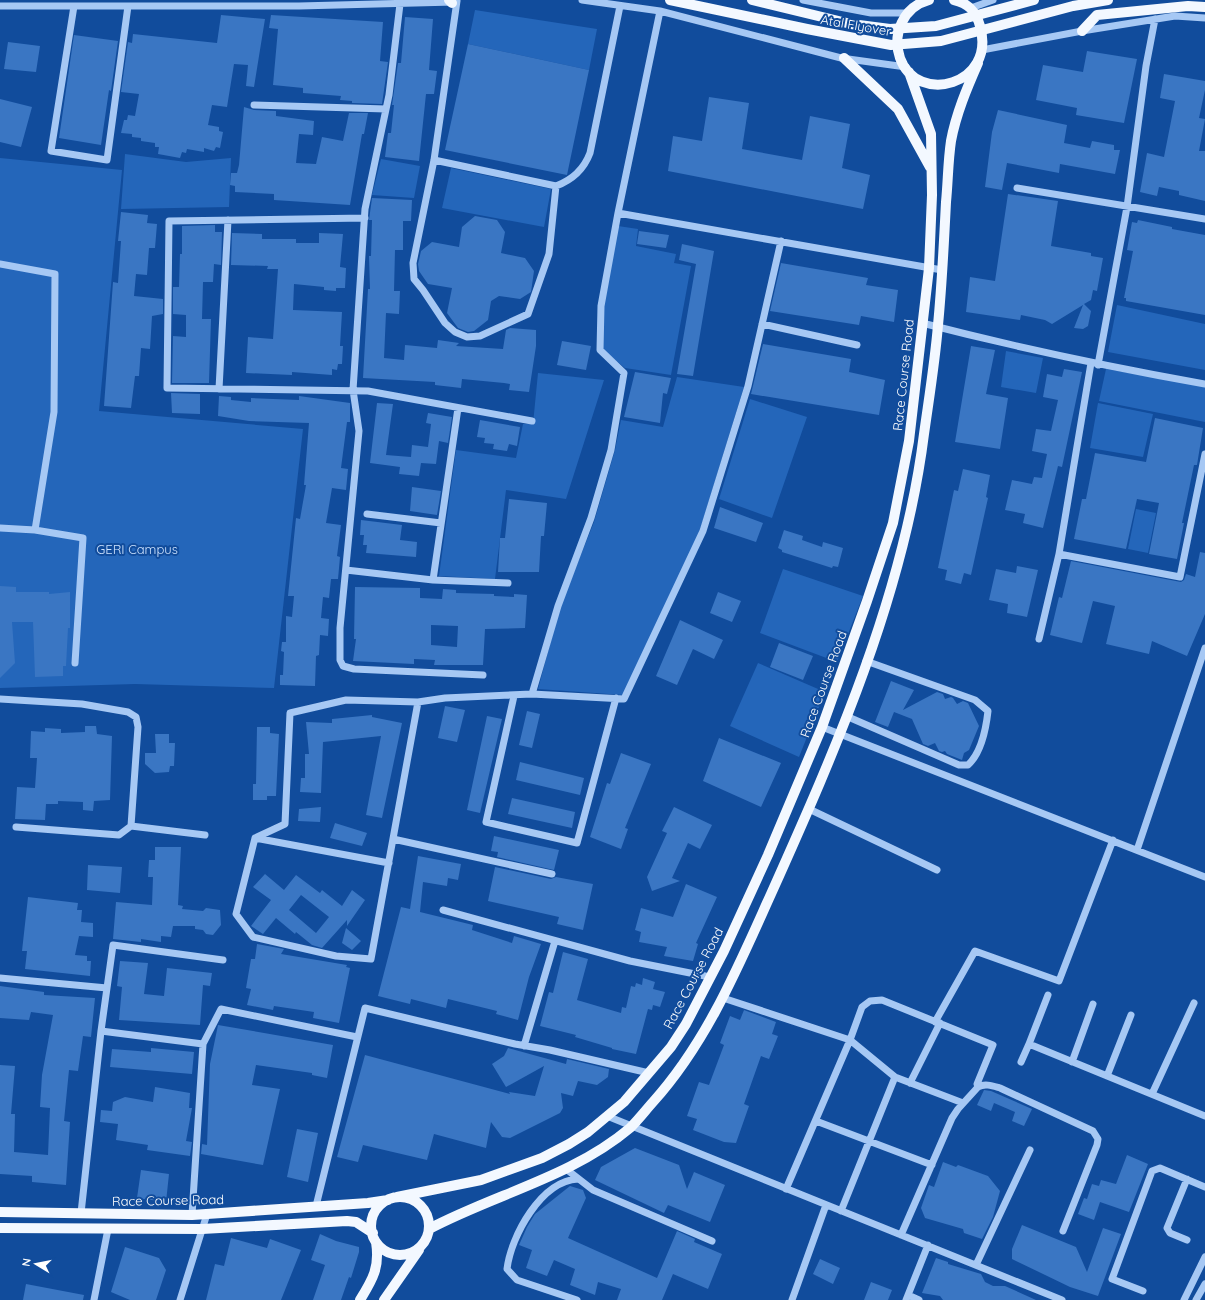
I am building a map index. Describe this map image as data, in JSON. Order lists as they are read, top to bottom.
{
  "streets": {
    "main road": ["Atal Flyover", "Race Course Road"]
  },
  "parks": ["GERI Campus"],
  "north": "left"
}
